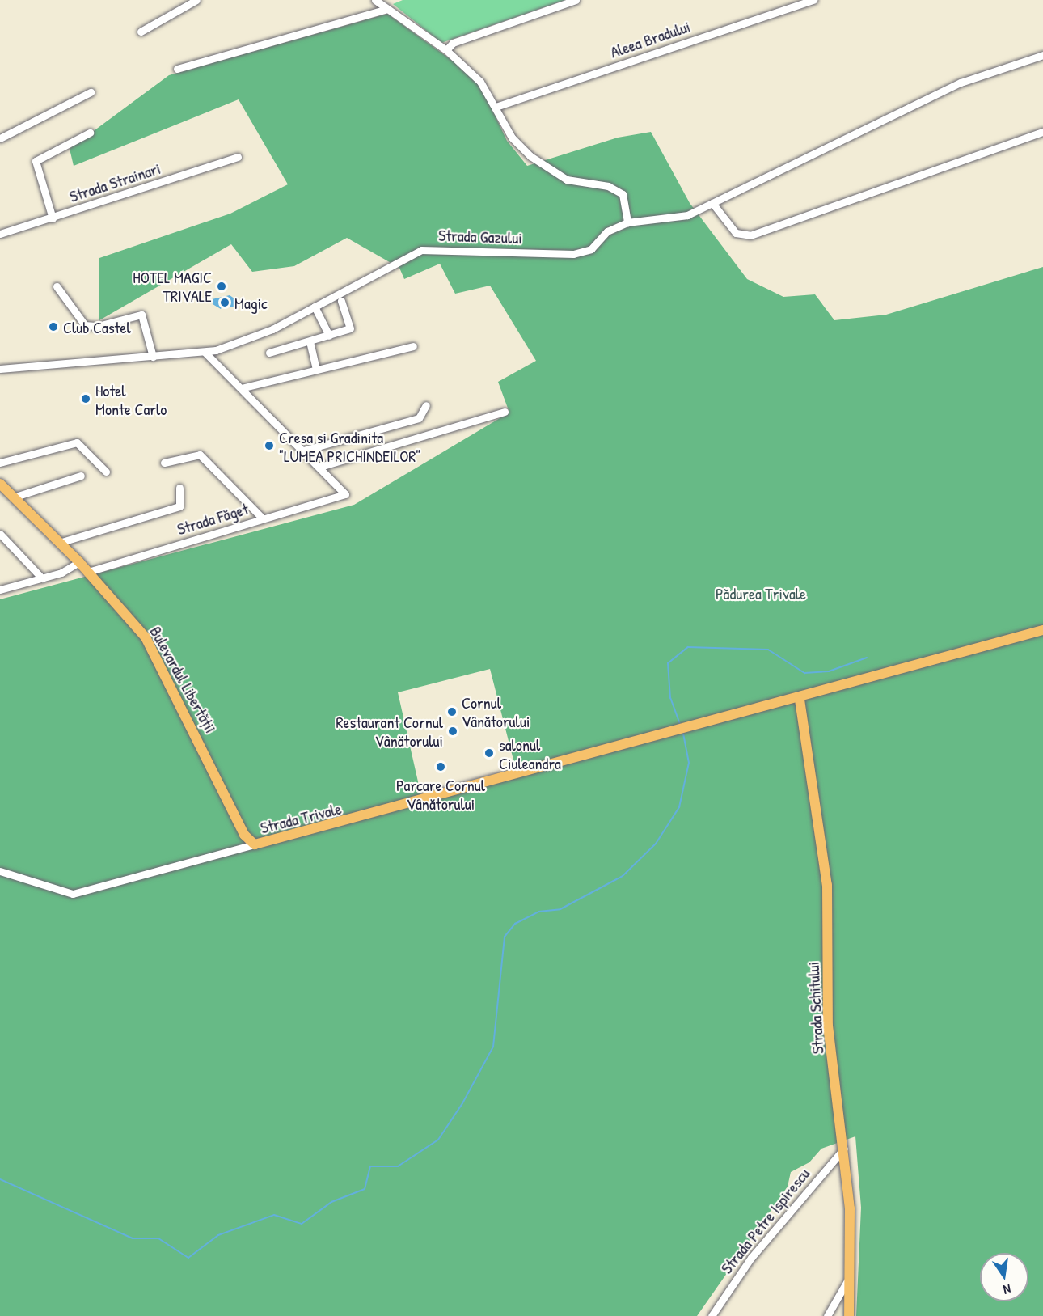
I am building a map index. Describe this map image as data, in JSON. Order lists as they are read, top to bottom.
{
  "streets": {
    "main road": ["Bulevardul Libertății", "Strada Trivale", "Strada Schitului"],
    "street": [
      "Aleea Bradului",
      "Strada Strainari",
      "Strada Gazului",
      "Strada Făget",
      "Strada Petre Ispirescu"
    ]
  },
  "crossings": [
    ["Strada Făget", "Bulevardul Libertății"],
    ["Bulevardul Libertății", "Strada Trivale"],
    ["Strada Trivale", "Strada Schitului"],
    ["Strada Schitului", "Strada Petre Ispirescu"]
  ],
  "parks": ["Pădurea Trivale"],
  "places": [
    "HOTEL MAGIC TRIVALE",
    "Magic",
    "Club Castel",
    "Hotel Monte Carlo",
    "Cresa si Gradinita \"LUMEA PRICHINDEILOR\"",
    "Cornul Vânătorului",
    "Restaurant Cornul Vânătorului",
    "salonul Ciuleandra",
    "Parcare Cornul Vânătorului"
  ],
  "north": "bottom"
}
